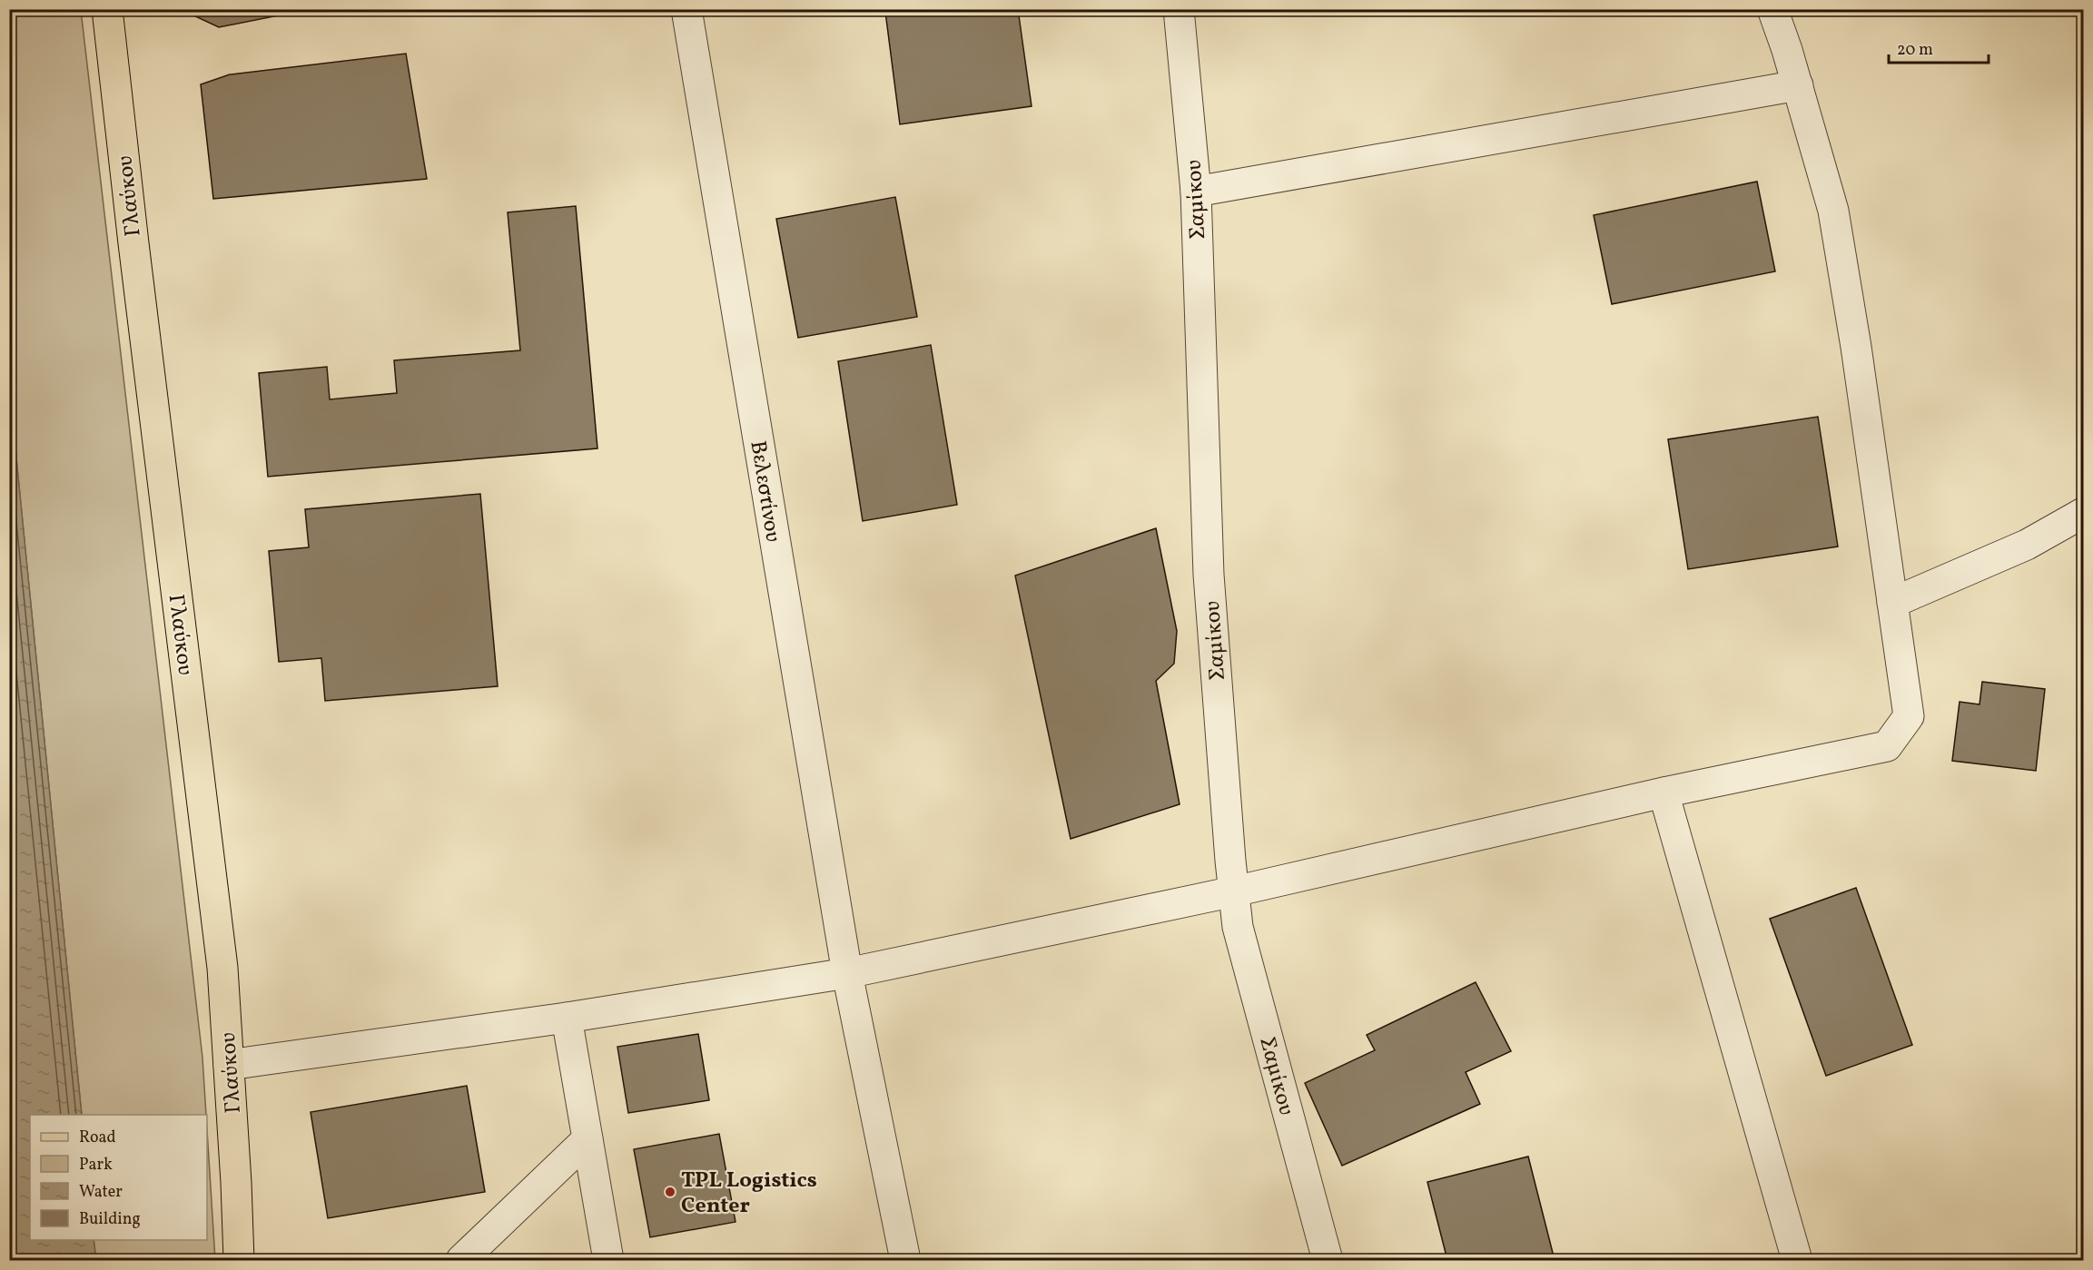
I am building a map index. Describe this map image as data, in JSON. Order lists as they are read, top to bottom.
{
  "streets": {
    "main road": ["Γλαύκου"],
    "street": ["Σαμίκου", "Βελεστίνου"]
  },
  "places": ["TPL Logistics Center"],
  "legend": [
    "Road",
    "Park",
    "Water",
    "Building"
  ],
  "scale_bar": "20 m"
}
